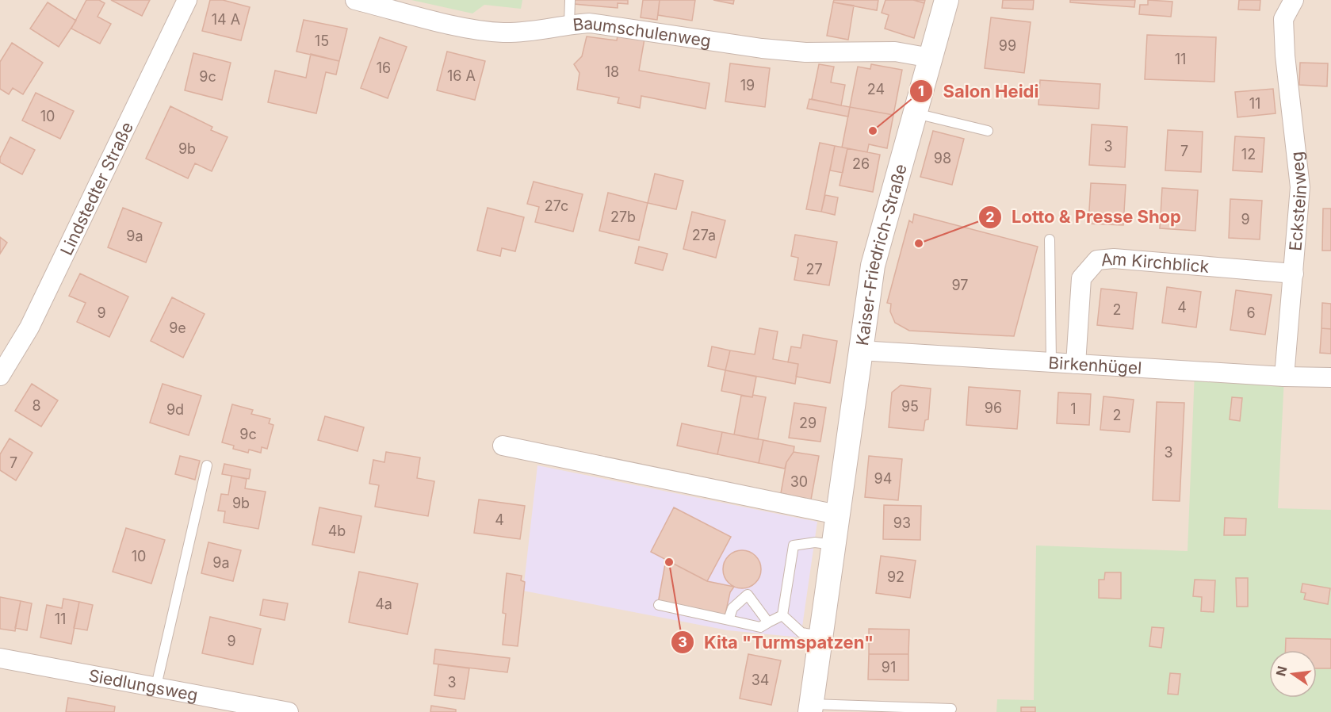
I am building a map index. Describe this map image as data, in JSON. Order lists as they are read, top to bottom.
{
  "streets": {
    "street": [
      "Baumschulenweg",
      "Lindstedter Straße",
      "Ecksteinweg",
      "Kaiser-Friedrich-Straße",
      "Am Kirchblick",
      "Birkenhügel",
      "Siedlungsweg"
    ]
  },
  "crossings": [
    ["Baumschulenweg", "Kaiser-Friedrich-Straße"],
    ["Ecksteinweg", "Am Kirchblick"],
    ["Ecksteinweg", "Birkenhügel"],
    ["Kaiser-Friedrich-Straße", "Birkenhügel"],
    ["Am Kirchblick", "Birkenhügel"]
  ],
  "places": ["Salon Heidi", "Lotto & Presse Shop", "Kita \"Turmspatzen\""],
  "house_numbers": [
    "14 A",
    "15",
    "99",
    "11",
    "16",
    "18",
    "16 A",
    "9c",
    "19",
    "24",
    "11",
    "10",
    "3",
    "9b",
    "7",
    "12",
    "98",
    "26",
    "27c",
    "27b",
    "9",
    "27a",
    "9a",
    "27",
    "97",
    "4",
    "2",
    "9",
    "6",
    "9e",
    "8",
    "95",
    "96",
    "1",
    "9d",
    "2",
    "29",
    "9c",
    "3",
    "7",
    "94",
    "30",
    "9b",
    "4",
    "93",
    "4b",
    "10",
    "9a",
    "92",
    "4a",
    "11",
    "9",
    "91",
    "34",
    "3"
  ],
  "north": "left"
}
